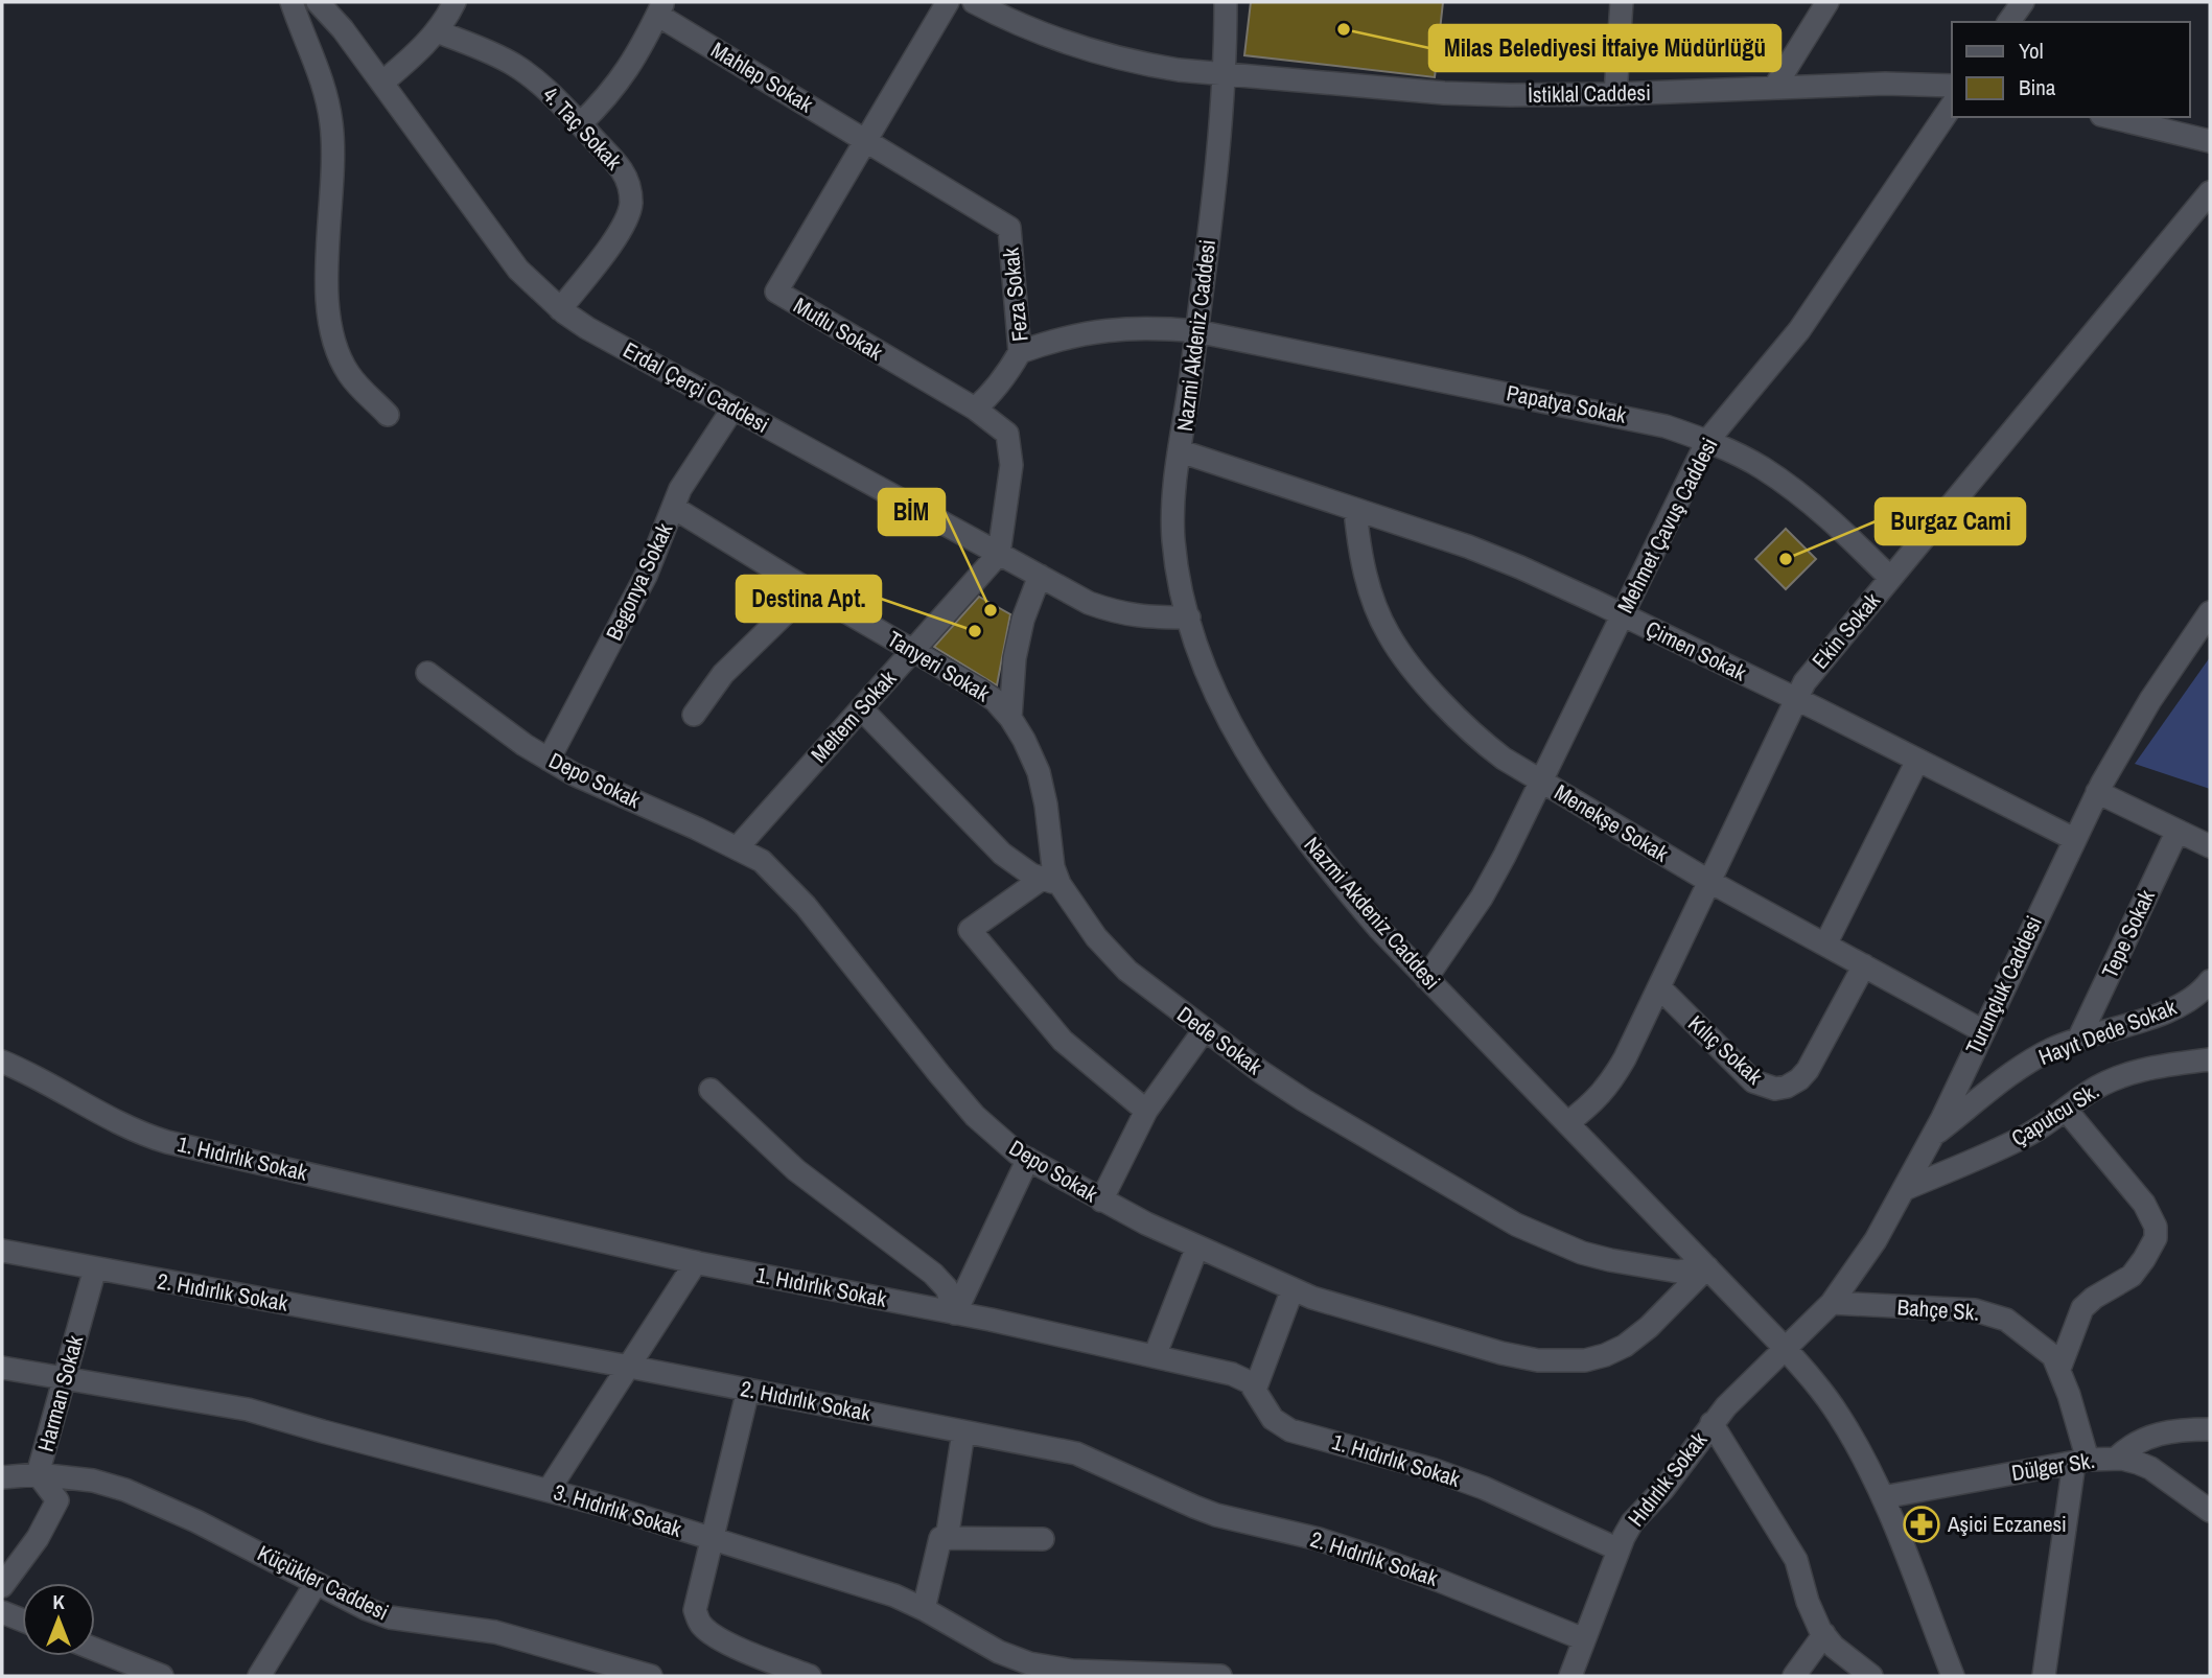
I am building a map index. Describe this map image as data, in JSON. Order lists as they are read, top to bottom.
{
  "streets": {
    "street": [
      "Mahlep Sokak",
      "İstiklal Caddesi",
      "4. Taç Sokak",
      "Feza Sokak",
      "Mutlu Sokak",
      "Nazmi Akdeniz Caddesi",
      "Erdal Çerçi Caddesi",
      "Papatya Sokak",
      "Mehmet Çavuş Caddesi",
      "Begonya Sokak",
      "Ekin Sokak",
      "Çimen Sokak",
      "Tanyeri Sokak",
      "Meltem Sokak",
      "Depo Sokak",
      "Menekşe Sokak",
      "Tepe Sokak",
      "Turunçluk Caddesi",
      "Hayıt Dede Sokak",
      "Dede Sokak",
      "Kılıç Sokak",
      "Çaputcu Sk.",
      "1. Hıdırlık Sokak",
      "2. Hıdırlık Sokak",
      "Bahçe Sk.",
      "Harman Sokak",
      "Dülger Sk.",
      "Hıdırlık Sokak",
      "3. Hıdırlık Sokak",
      "Küçükler Caddesi"
    ]
  },
  "crossings": [
    ["Mahlep Sokak", "Feza Sokak"],
    ["Mahlep Sokak", "Mutlu Sokak"],
    ["İstiklal Caddesi", "Nazmi Akdeniz Caddesi"],
    ["4. Taç Sokak", "Erdal Çerçi Caddesi"],
    ["Feza Sokak", "Mutlu Sokak"],
    ["Feza Sokak", "Nazmi Akdeniz Caddesi"],
    ["Feza Sokak", "Papatya Sokak"],
    ["Mutlu Sokak", "Erdal Çerçi Caddesi"],
    ["Mutlu Sokak", "Meltem Sokak"],
    ["Nazmi Akdeniz Caddesi", "Erdal Çerçi Caddesi"],
    ["Nazmi Akdeniz Caddesi", "Papatya Sokak"],
    ["Nazmi Akdeniz Caddesi", "Mehmet Çavuş Caddesi"],
    ["Nazmi Akdeniz Caddesi", "Ekin Sokak"],
    ["Nazmi Akdeniz Caddesi", "Çimen Sokak"],
    ["Nazmi Akdeniz Caddesi", "Depo Sokak"],
    ["Nazmi Akdeniz Caddesi", "Turunçluk Caddesi"],
    ["Nazmi Akdeniz Caddesi", "Dede Sokak"],
    ["Nazmi Akdeniz Caddesi", "Dülger Sk."],
    ["Nazmi Akdeniz Caddesi", "Hıdırlık Sokak"],
    ["Erdal Çerçi Caddesi", "Begonya Sokak"],
    ["Erdal Çerçi Caddesi", "Meltem Sokak"],
    ["Papatya Sokak", "Mehmet Çavuş Caddesi"],
    ["Papatya Sokak", "Ekin Sokak"],
    ["Mehmet Çavuş Caddesi", "Çimen Sokak"],
    ["Mehmet Çavuş Caddesi", "Menekşe Sokak"],
    ["Begonya Sokak", "Tanyeri Sokak"],
    ["Begonya Sokak", "Depo Sokak"],
    ["Ekin Sokak", "Çimen Sokak"],
    ["Ekin Sokak", "Menekşe Sokak"],
    ["Ekin Sokak", "Kılıç Sokak"],
    ["Çimen Sokak", "Menekşe Sokak"],
    ["Çimen Sokak", "Turunçluk Caddesi"],
    ["Tanyeri Sokak", "Meltem Sokak"],
    ["Tanyeri Sokak", "Dede Sokak"],
    ["Meltem Sokak", "Depo Sokak"],
    ["Depo Sokak", "Dede Sokak"],
    ["Menekşe Sokak", "Turunçluk Caddesi"],
    ["Menekşe Sokak", "Kılıç Sokak"],
    ["Tepe Sokak", "Hayıt Dede Sokak"],
    ["Turunçluk Caddesi", "Hayıt Dede Sokak"],
    ["Turunçluk Caddesi", "Çaputcu Sk."],
    ["Turunçluk Caddesi", "Bahçe Sk."],
    ["Turunçluk Caddesi", "Hıdırlık Sokak"],
    ["1. Hıdırlık Sokak", "Hıdırlık Sokak"],
    ["2. Hıdırlık Sokak", "Harman Sokak"],
    ["2. Hıdırlık Sokak", "Hıdırlık Sokak"],
    ["Bahçe Sk.", "Dülger Sk."],
    ["Harman Sokak", "3. Hıdırlık Sokak"],
    ["Harman Sokak", "Küçükler Caddesi"]
  ],
  "places": {
    "other": [
      "Milas Belediyesi İtfaiye Müdürlüğü",
      "Burgaz Cami",
      "BİM",
      "Destina Apt."
    ],
    "pharmacy": ["Aşici Eczanesi"]
  },
  "legend": ["Yol", "Bina"],
  "north": "top"
}
